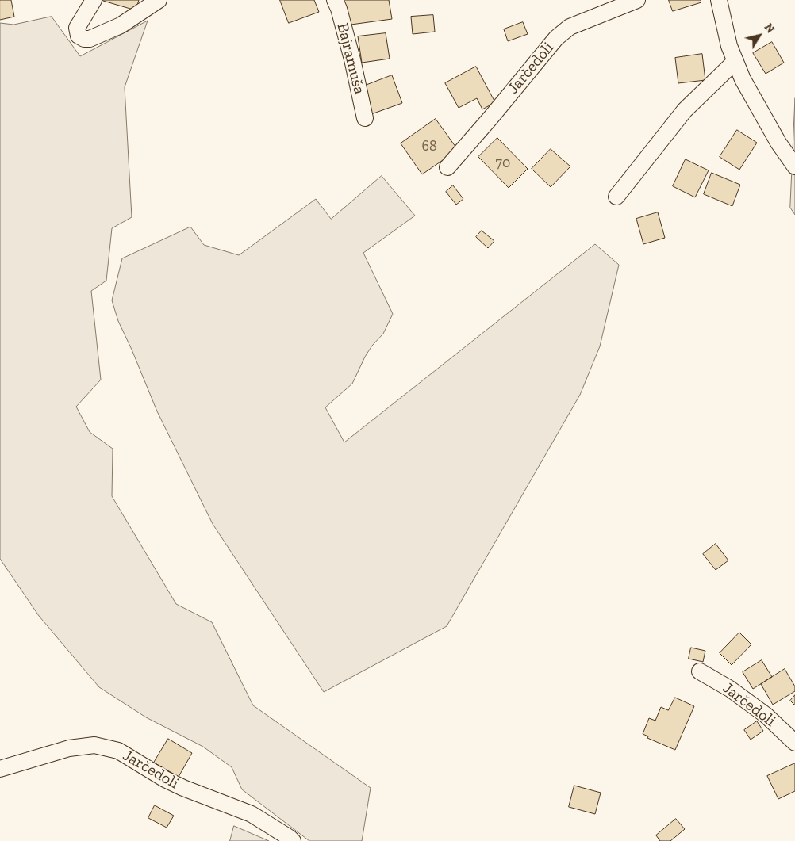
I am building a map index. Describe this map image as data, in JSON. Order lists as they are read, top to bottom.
{
  "streets": {
    "street": ["Bajramuša", "Jarčedoli"]
  },
  "house_numbers": ["68", "70"],
  "north": "top right"
}
